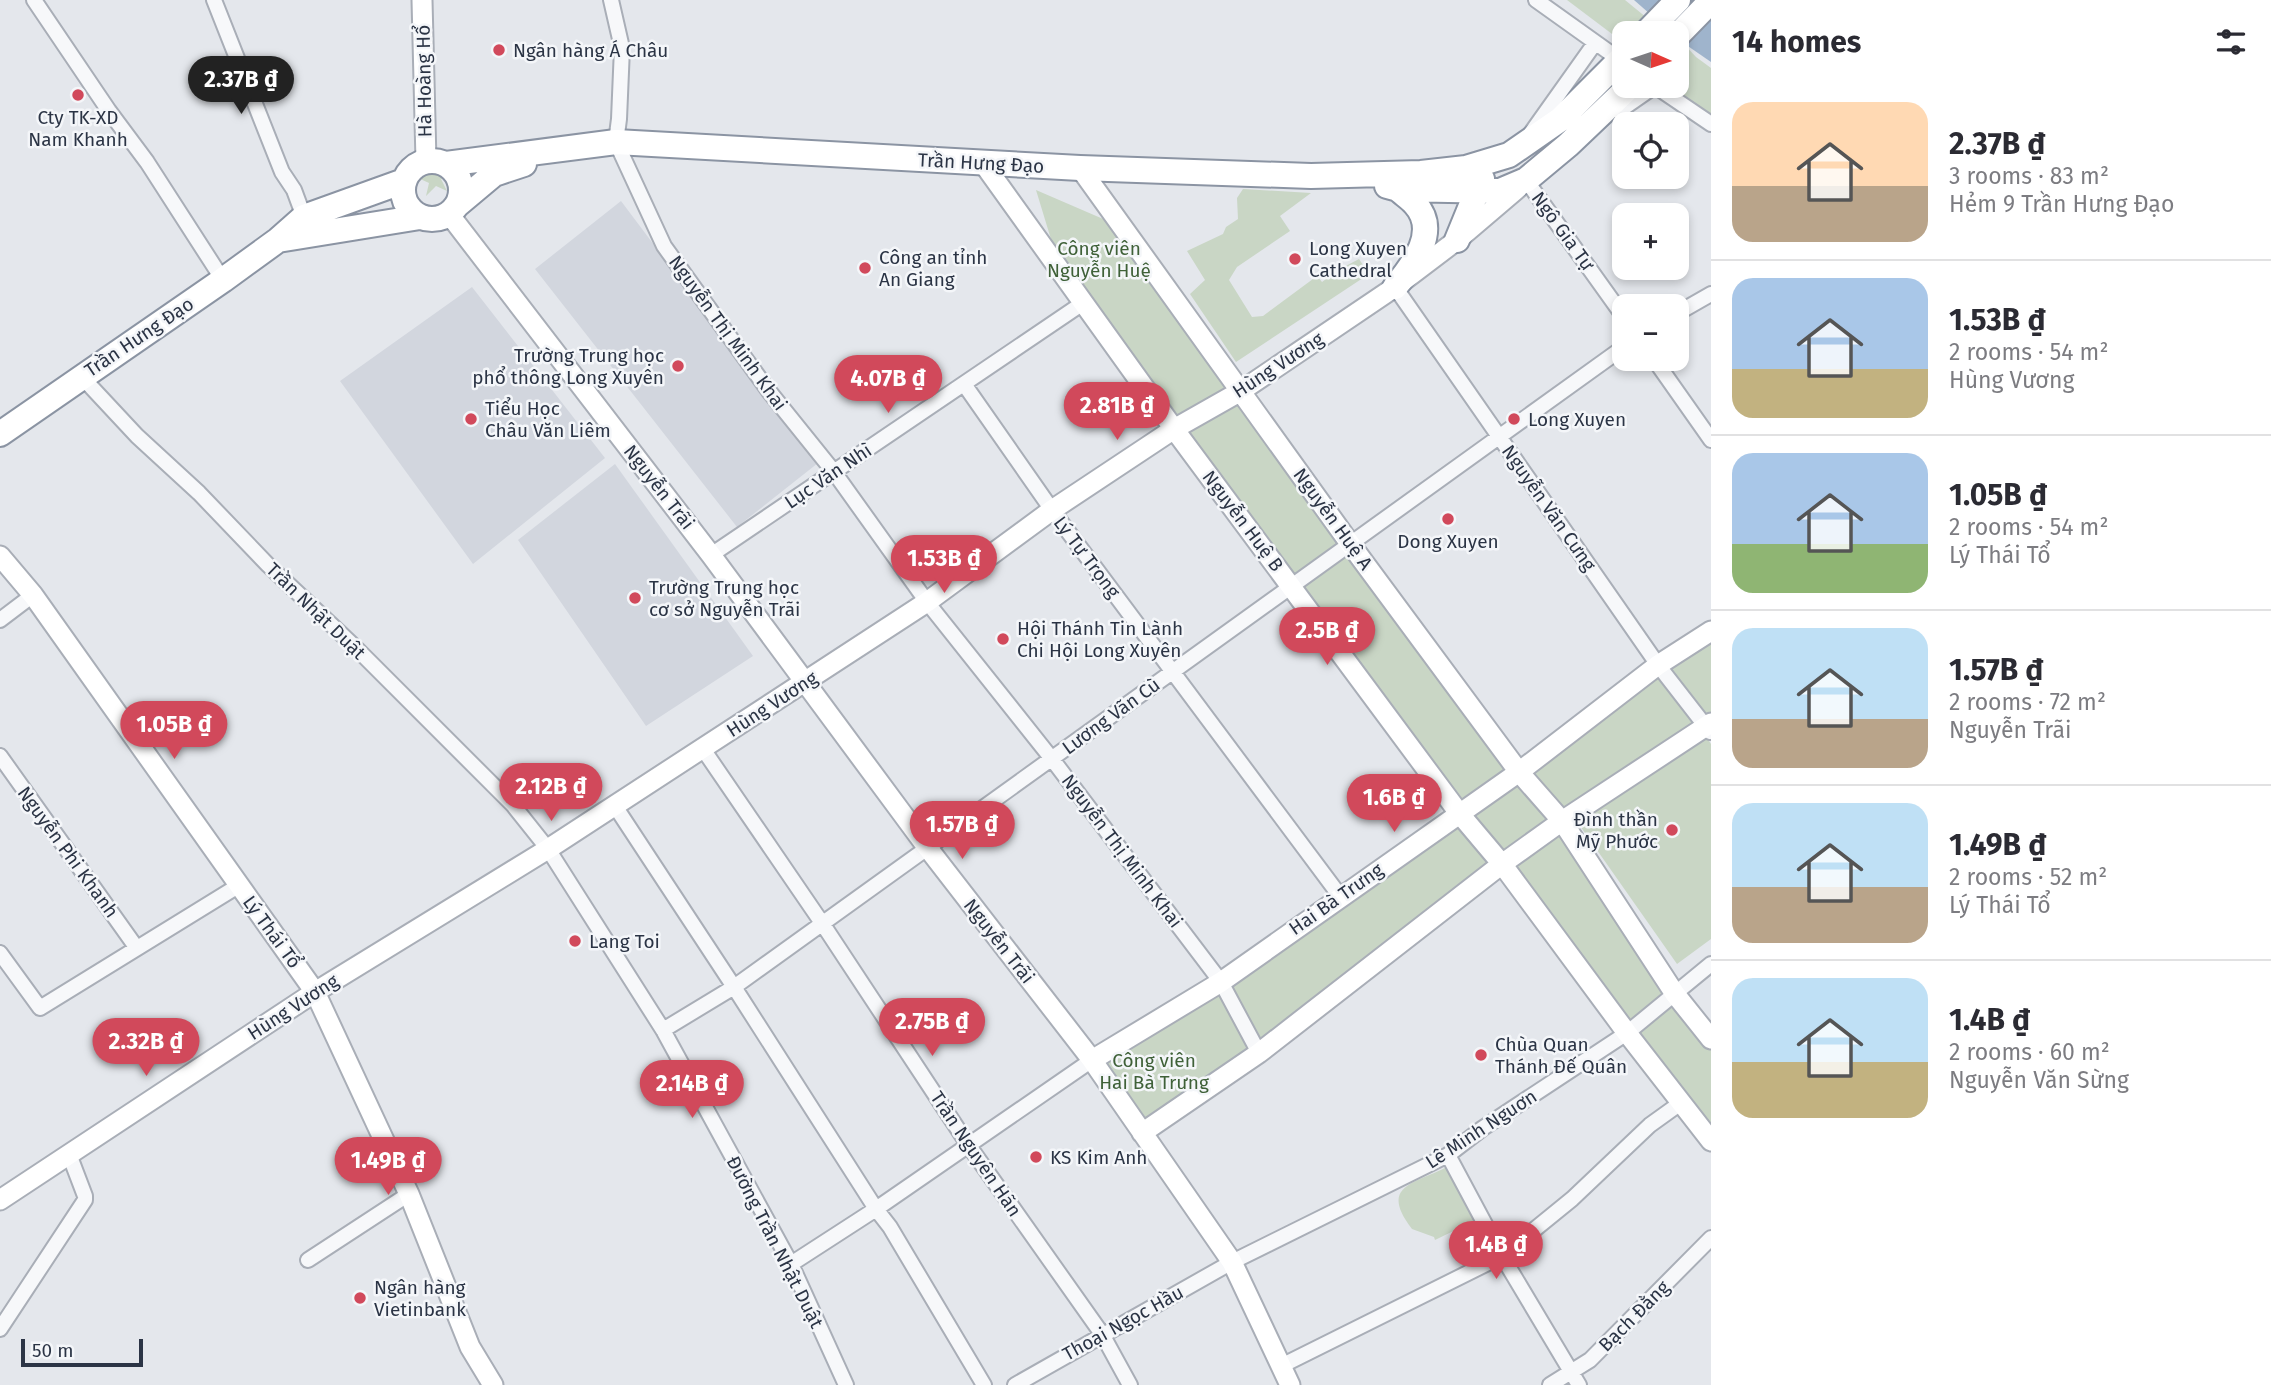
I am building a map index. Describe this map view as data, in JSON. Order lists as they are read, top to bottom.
{
  "streets": {
    "highway": ["Trần Hưng Đạo"],
    "street": [
      "Hà Hoàng Hổ",
      "Ngô Gia Tự",
      "Nguyễn Thị Minh Khai",
      "Hùng Vương",
      "Lục Văn Nhì",
      "Nguyễn Trãi",
      "Nguyễn Văn Cưng",
      "Nguyễn Huệ A",
      "Nguyễn Huệ B",
      "Lý Tự Trọng",
      "Trần Nhật Duật",
      "Lương Vãn Cù",
      "Nguyễn Phi Khanh",
      "Hai Bà Trưng",
      "Lý Thái Tổ",
      "Lê Minh Nguơn",
      "Trần Nguyên Hãn",
      "Đường Trần Nhật Duật",
      "Bạch Đằng",
      "Thoại Ngọc Hầu"
    ]
  },
  "crossings": [
    ["Hà Hoàng Hổ", "Trần Hưng Đạo"],
    ["Hà Hoàng Hổ", "Nguyễn Trãi"],
    ["Trần Hưng Đạo", "Nguyễn Thị Minh Khai"],
    ["Trần Hưng Đạo", "Nguyễn Trãi"],
    ["Trần Hưng Đạo", "Nguyễn Huệ A"],
    ["Trần Hưng Đạo", "Nguyễn Huệ B"],
    ["Trần Hưng Đạo", "Trần Nhật Duật"],
    ["Ngô Gia Tự", "Hùng Vương"],
    ["Nguyễn Thị Minh Khai", "Hùng Vương"],
    ["Nguyễn Thị Minh Khai", "Lục Văn Nhì"],
    ["Nguyễn Thị Minh Khai", "Lương Vãn Cù"],
    ["Nguyễn Thị Minh Khai", "Hai Bà Trưng"],
    ["Hùng Vương", "Nguyễn Trãi"],
    ["Hùng Vương", "Nguyễn Văn Cưng"],
    ["Hùng Vương", "Nguyễn Huệ A"],
    ["Hùng Vương", "Nguyễn Huệ B"],
    ["Hùng Vương", "Lý Tự Trọng"],
    ["Hùng Vương", "Trần Nhật Duật"],
    ["Hùng Vương", "Lý Thái Tổ"],
    ["Hùng Vương", "Trần Nguyên Hãn"],
    ["Hùng Vương", "Đường Trần Nhật Duật"],
    ["Lục Văn Nhì", "Nguyễn Trãi"],
    ["Lục Văn Nhì", "Nguyễn Huệ B"],
    ["Lục Văn Nhì", "Lý Tự Trọng"],
    ["Nguyễn Trãi", "Lương Vãn Cù"],
    ["Nguyễn Trãi", "Hai Bà Trưng"],
    ["Nguyễn Trãi", "Lê Minh Nguơn"],
    ["Nguyễn Trãi", "Thoại Ngọc Hầu"],
    ["Nguyễn Văn Cưng", "Lương Vãn Cù"],
    ["Nguyễn Văn Cưng", "Hai Bà Trưng"],
    ["Nguyễn Huệ A", "Lương Vãn Cù"],
    ["Nguyễn Huệ A", "Hai Bà Trưng"],
    ["Nguyễn Huệ A", "Lê Minh Nguơn"],
    ["Nguyễn Huệ B", "Lương Vãn Cù"],
    ["Nguyễn Huệ B", "Hai Bà Trưng"],
    ["Nguyễn Huệ B", "Lê Minh Nguơn"],
    ["Lý Tự Trọng", "Lương Vãn Cù"],
    ["Lý Tự Trọng", "Hai Bà Trưng"],
    ["Trần Nhật Duật", "Đường Trần Nhật Duật"],
    ["Lương Vãn Cù", "Trần Nguyên Hãn"],
    ["Lương Vãn Cù", "Đường Trần Nhật Duật"],
    ["Lê Minh Nguơn", "Thoại Ngọc Hầu"],
    ["Trần Nguyên Hãn", "Thoại Ngọc Hầu"]
  ],
  "parks": ["Công viên Nguyễn Huệ", "Công viên Hai Bà Trưng"],
  "places": [
    "Ngân hàng Á Châu",
    "Cty TK-XD Nam Khanh",
    "Long Xuyen Cathedral",
    "Công an tỉnh An Giang",
    "Trường Trung học phổ thông Long Xuyên",
    "Tiểu Học Châu Văn Liêm",
    "Long Xuyen",
    "Dong Xuyen",
    "Trường Trung học cơ sở Nguyễn Trãi",
    "Hội Thánh Tin Lành Chi Hội Long Xuyên",
    "Đình thần Mỹ Phước",
    "Lang Toi",
    "Chùa Quan Thánh Đế Quân",
    "KS Kim Anh",
    "Ngân hàng Vietinbank"
  ],
  "scale_bar": "50 m",
  "north": "right",
  "page": {
    "heading": "14 homes",
    "map_buttons": ["+", "−"],
    "price": [
      "2.37B ₫",
      "4.07B ₫",
      "2.81B ₫",
      "1.53B ₫",
      "2.5B ₫",
      "1.05B ₫",
      "2.12B ₫",
      "1.6B ₫",
      "1.57B ₫",
      "2.75B ₫",
      "2.32B ₫",
      "2.14B ₫",
      "1.49B ₫",
      "1.4B ₫"
    ],
    "list": [
      {
        "name": "2.37B ₫",
        "note": "3 rooms · 83 m² · Hẻm 9 Trần Hưng Đạo"
      },
      {
        "name": "1.53B ₫",
        "note": "2 rooms · 54 m² · Hùng Vương"
      },
      {
        "name": "1.05B ₫",
        "note": "2 rooms · 54 m² · Lý Thái Tổ"
      },
      {
        "name": "1.57B ₫",
        "note": "2 rooms · 72 m² · Nguyễn Trãi"
      },
      {
        "name": "1.49B ₫",
        "note": "2 rooms · 52 m² · Lý Thái Tổ"
      },
      {
        "name": "1.4B ₫",
        "note": "2 rooms · 60 m² · Nguyễn Văn Sừng"
      }
    ],
    "scale": "50 m"
  }
}
